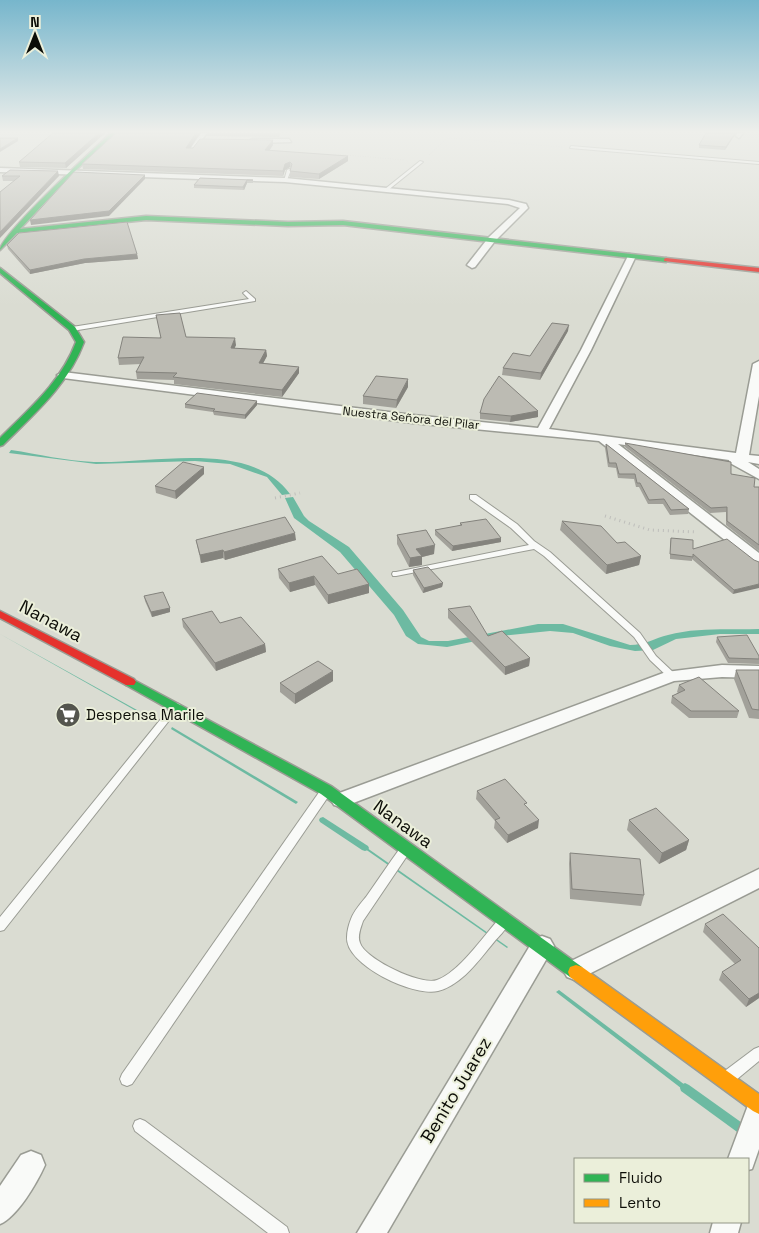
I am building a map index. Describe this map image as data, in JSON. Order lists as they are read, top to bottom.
{
  "streets": {
    "street": ["Nuestra Señora del Pilar", "Nanawa", "Benito Juarez"]
  },
  "crossings": [
    ["Nanawa", "Benito Juarez"]
  ],
  "places": {
    "supermarket": ["Despensa Marile"]
  },
  "legend": ["Fluido", "Lento"],
  "north": "top"
}
